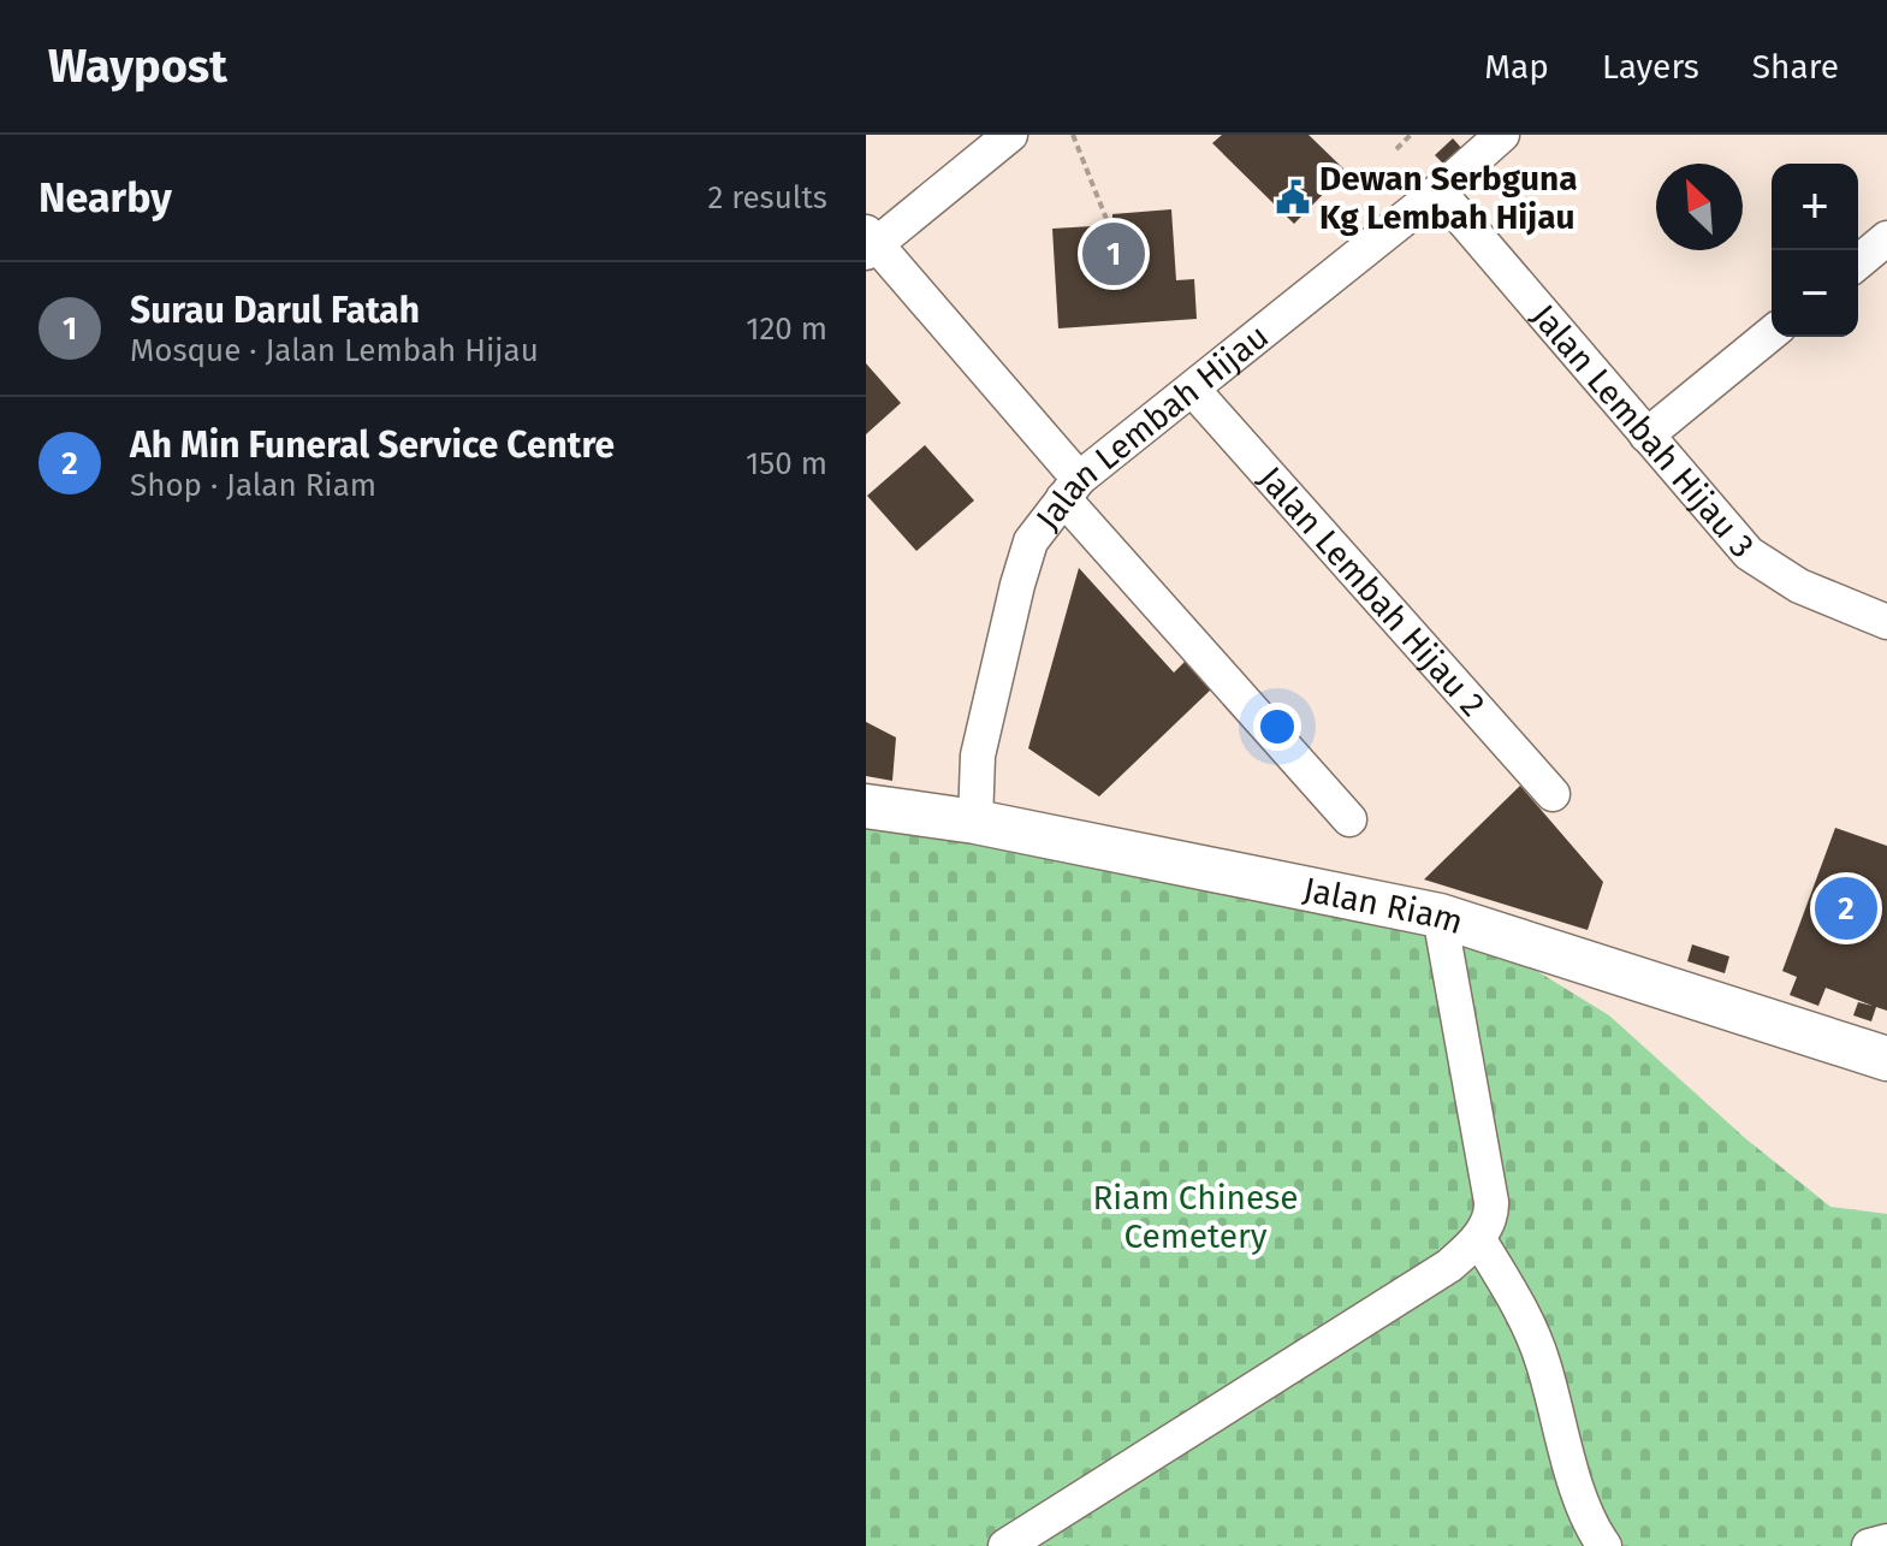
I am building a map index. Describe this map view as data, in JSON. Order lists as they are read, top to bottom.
{
  "streets": {
    "main road": ["Jalan Riam"],
    "street": ["Jalan Lembah Hijau", "Jalan Lembah Hijau 3", "Jalan Lembah Hijau 2"]
  },
  "crossings": [
    ["Jalan Lembah Hijau", "Jalan Lembah Hijau 3"],
    ["Jalan Lembah Hijau", "Jalan Lembah Hijau 2"],
    ["Jalan Lembah Hijau", "Jalan Riam"]
  ],
  "parks": ["Riam Chinese Cemetery"],
  "places": {
    "public building": ["Dewan Serbguna Kg Lembah Hijau"]
  },
  "north": "top left",
  "page": {
    "header": "Waypost",
    "nav": ["Map", "Layers", "Share"],
    "heading": ["Nearby", "2 results"],
    "map_buttons": ["+", "−"],
    "pins": ["1", "2"],
    "list": [
      {
        "mark": "1",
        "name": "Surau Darul Fatah",
        "note": "Mosque · Jalan Lembah Hijau",
        "value": "120 m"
      },
      {
        "mark": "2",
        "name": "Ah Min Funeral Service Centre",
        "note": "Shop · Jalan Riam",
        "value": "150 m"
      }
    ]
  }
}
